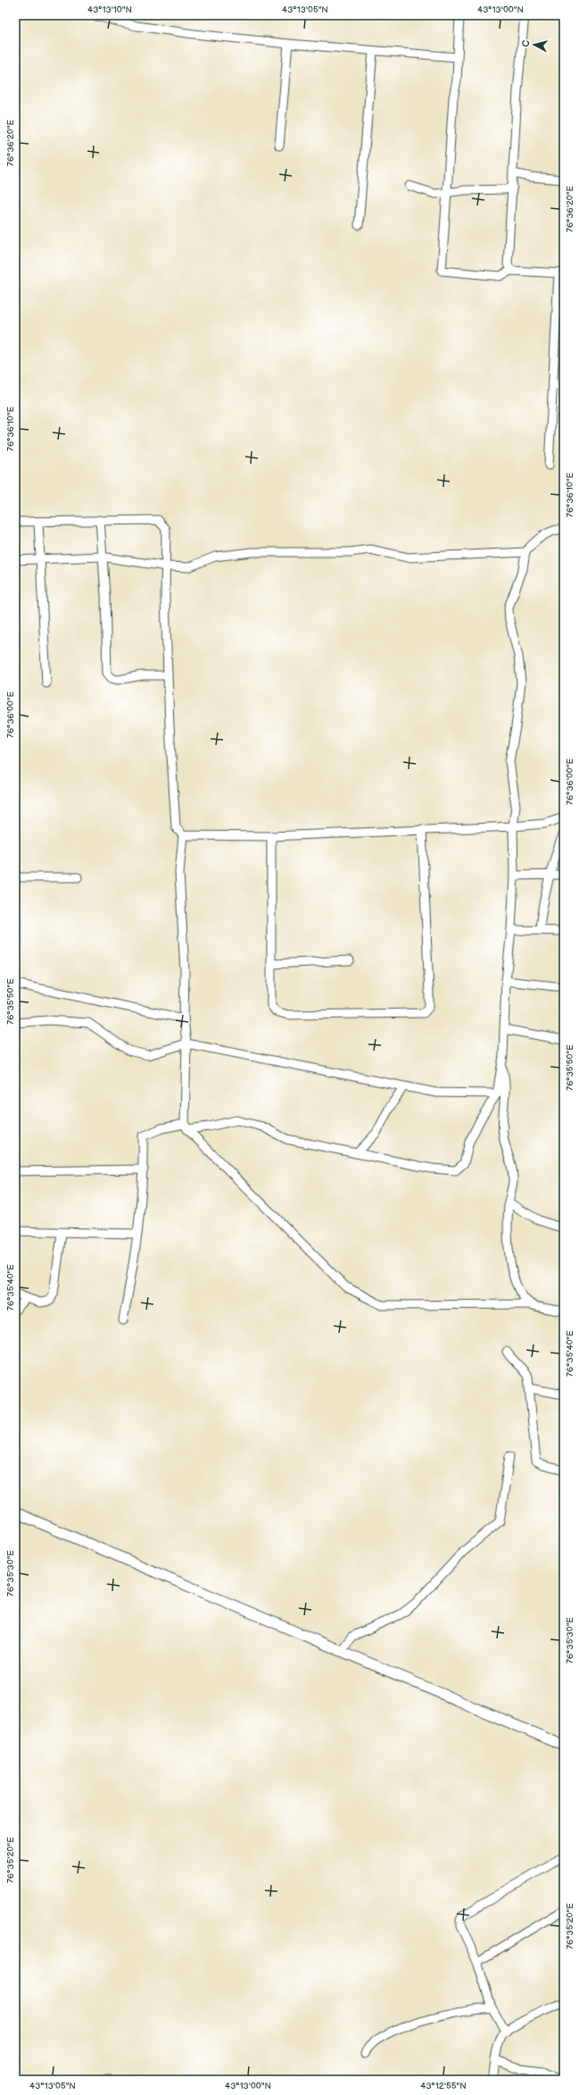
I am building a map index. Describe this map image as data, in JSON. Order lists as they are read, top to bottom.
{
  "north": "left",
  "coordinates": [
    "43°13'10\"N",
    "43°13'05\"N",
    "43°13'00\"N",
    "76°36'20\"E",
    "76°36'10\"E",
    "76°36'00\"E",
    "76°35'50\"E",
    "76°35'40\"E",
    "76°35'30\"E",
    "76°35'20\"E",
    "43°12'55\"N"
  ]
}
